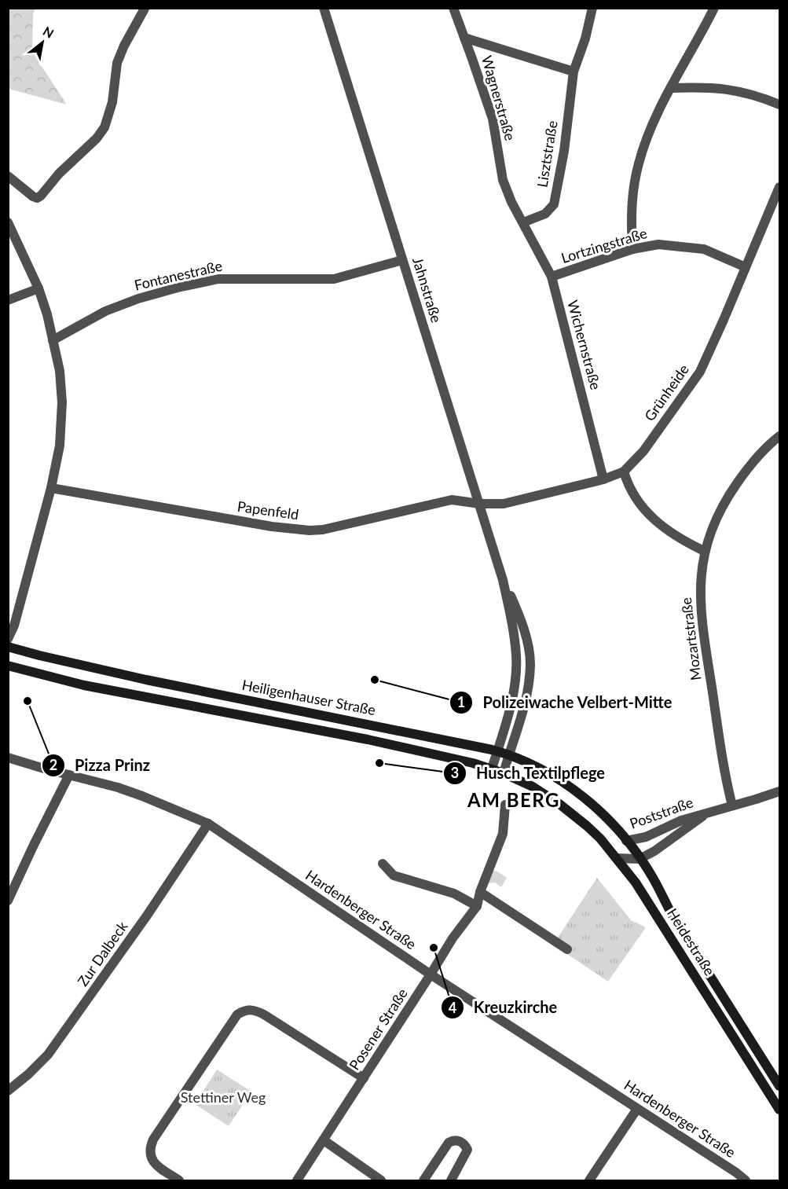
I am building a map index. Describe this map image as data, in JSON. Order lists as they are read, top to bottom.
{
  "streets": {
    "main road": ["Heiligenhauser Straße", "Heidestraße"],
    "street": [
      "Wagnerstraße",
      "Lisztstraße",
      "Lortzingstraße",
      "Fontanestraße",
      "Jahnstraße",
      "Wichernstraße",
      "Grünheide",
      "Papenfeld",
      "Mozartstraße",
      "Poststraße",
      "Hardenberger Straße",
      "Zur Dalbeck",
      "Posener Straße"
    ]
  },
  "crossings": [
    ["Wagnerstraße", "Lisztstraße"],
    ["Wagnerstraße", "Wichernstraße"],
    ["Lisztstraße", "Wichernstraße"],
    ["Lortzingstraße", "Wichernstraße"],
    ["Lortzingstraße", "Grünheide"],
    ["Fontanestraße", "Jahnstraße"],
    ["Jahnstraße", "Grünheide"],
    ["Jahnstraße", "Papenfeld"],
    ["Jahnstraße", "Heiligenhauser Straße"],
    ["Wichernstraße", "Grünheide"],
    ["Grünheide", "Papenfeld"],
    ["Mozartstraße", "Poststraße"],
    ["Heiligenhauser Straße", "Heidestraße"],
    ["Poststraße", "Heidestraße"],
    ["Hardenberger Straße", "Zur Dalbeck"],
    ["Hardenberger Straße", "Posener Straße"]
  ],
  "districts": ["AM BERG"],
  "parks": ["Stettiner Weg"],
  "places": [
    "Polizeiwache Velbert-Mitte",
    "Pizza Prinz",
    "Husch Textilpflege",
    "Kreuzkirche"
  ],
  "north": "top right"
}
